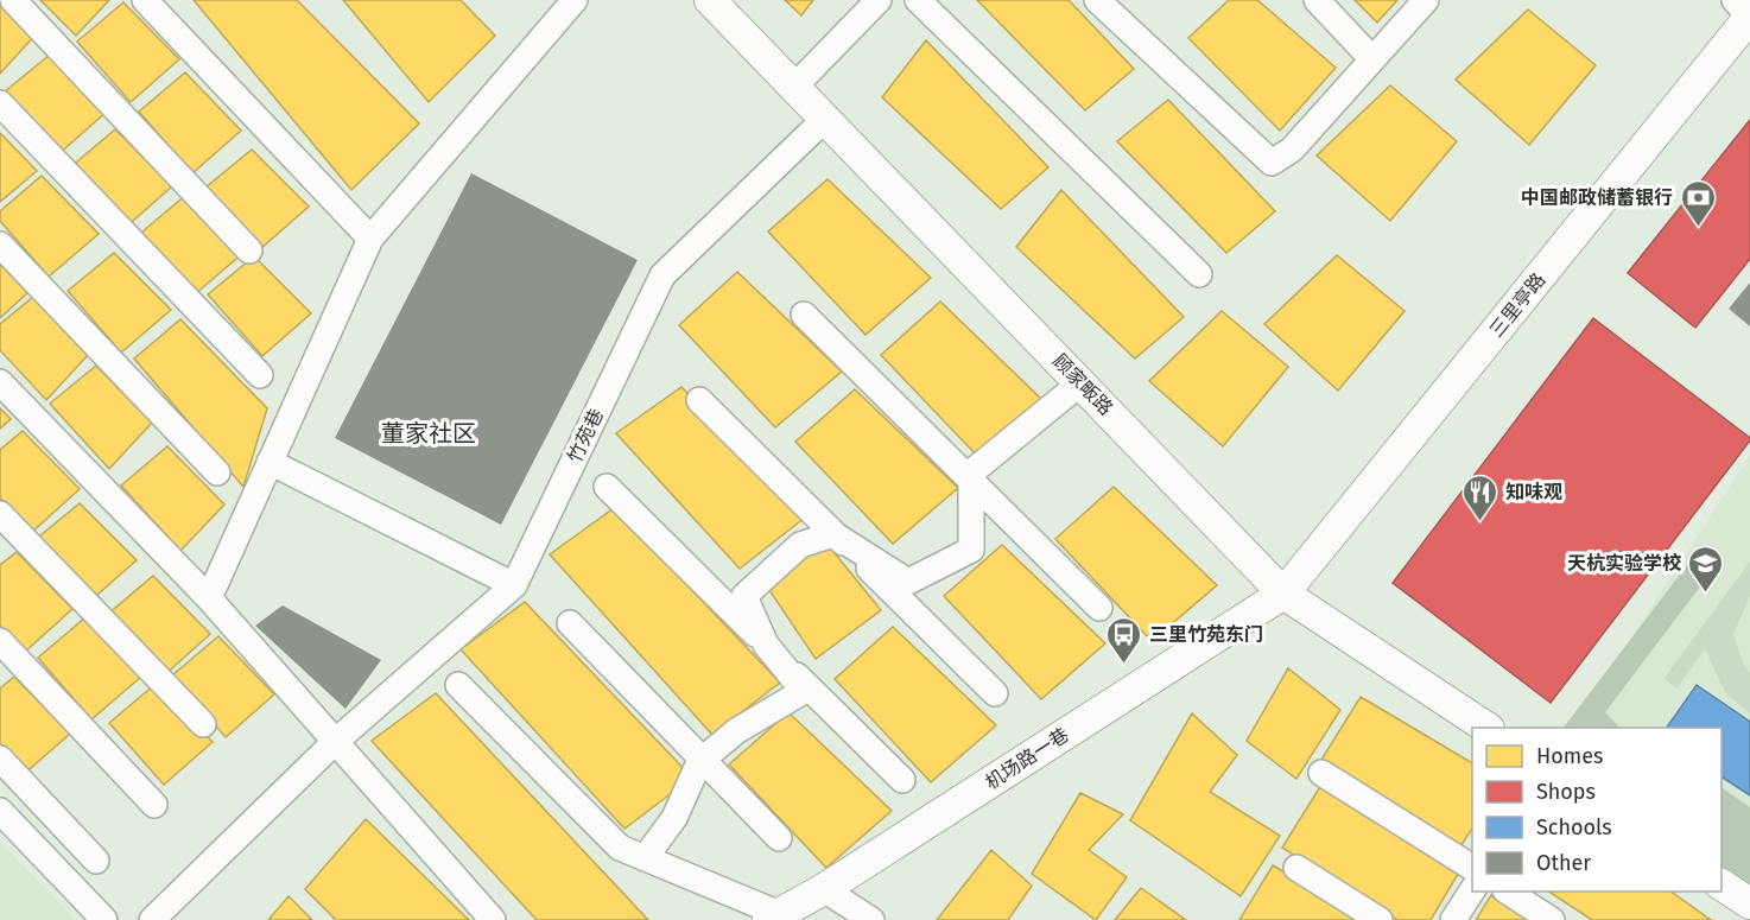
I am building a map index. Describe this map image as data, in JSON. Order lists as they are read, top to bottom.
{
  "streets": {
    "street": [
      "三里亭路",
      "顾家畈路",
      "竹苑巷",
      "机场路一巷"
    ]
  },
  "crossings": [
    ["三里亭路", "顾家畈路"],
    ["三里亭路", "机场路一巷"],
    ["顾家畈路", "竹苑巷"],
    ["顾家畈路", "机场路一巷"]
  ],
  "districts": ["董家社区"],
  "places": {
    "bank": ["中国邮政储蓄银行"],
    "restaurant": ["知味观"],
    "school or university": ["天杭实验学校"],
    "bus stop": ["三里竹苑东门"]
  },
  "legend": [
    "Homes",
    "Shops",
    "Schools",
    "Other"
  ]
}
